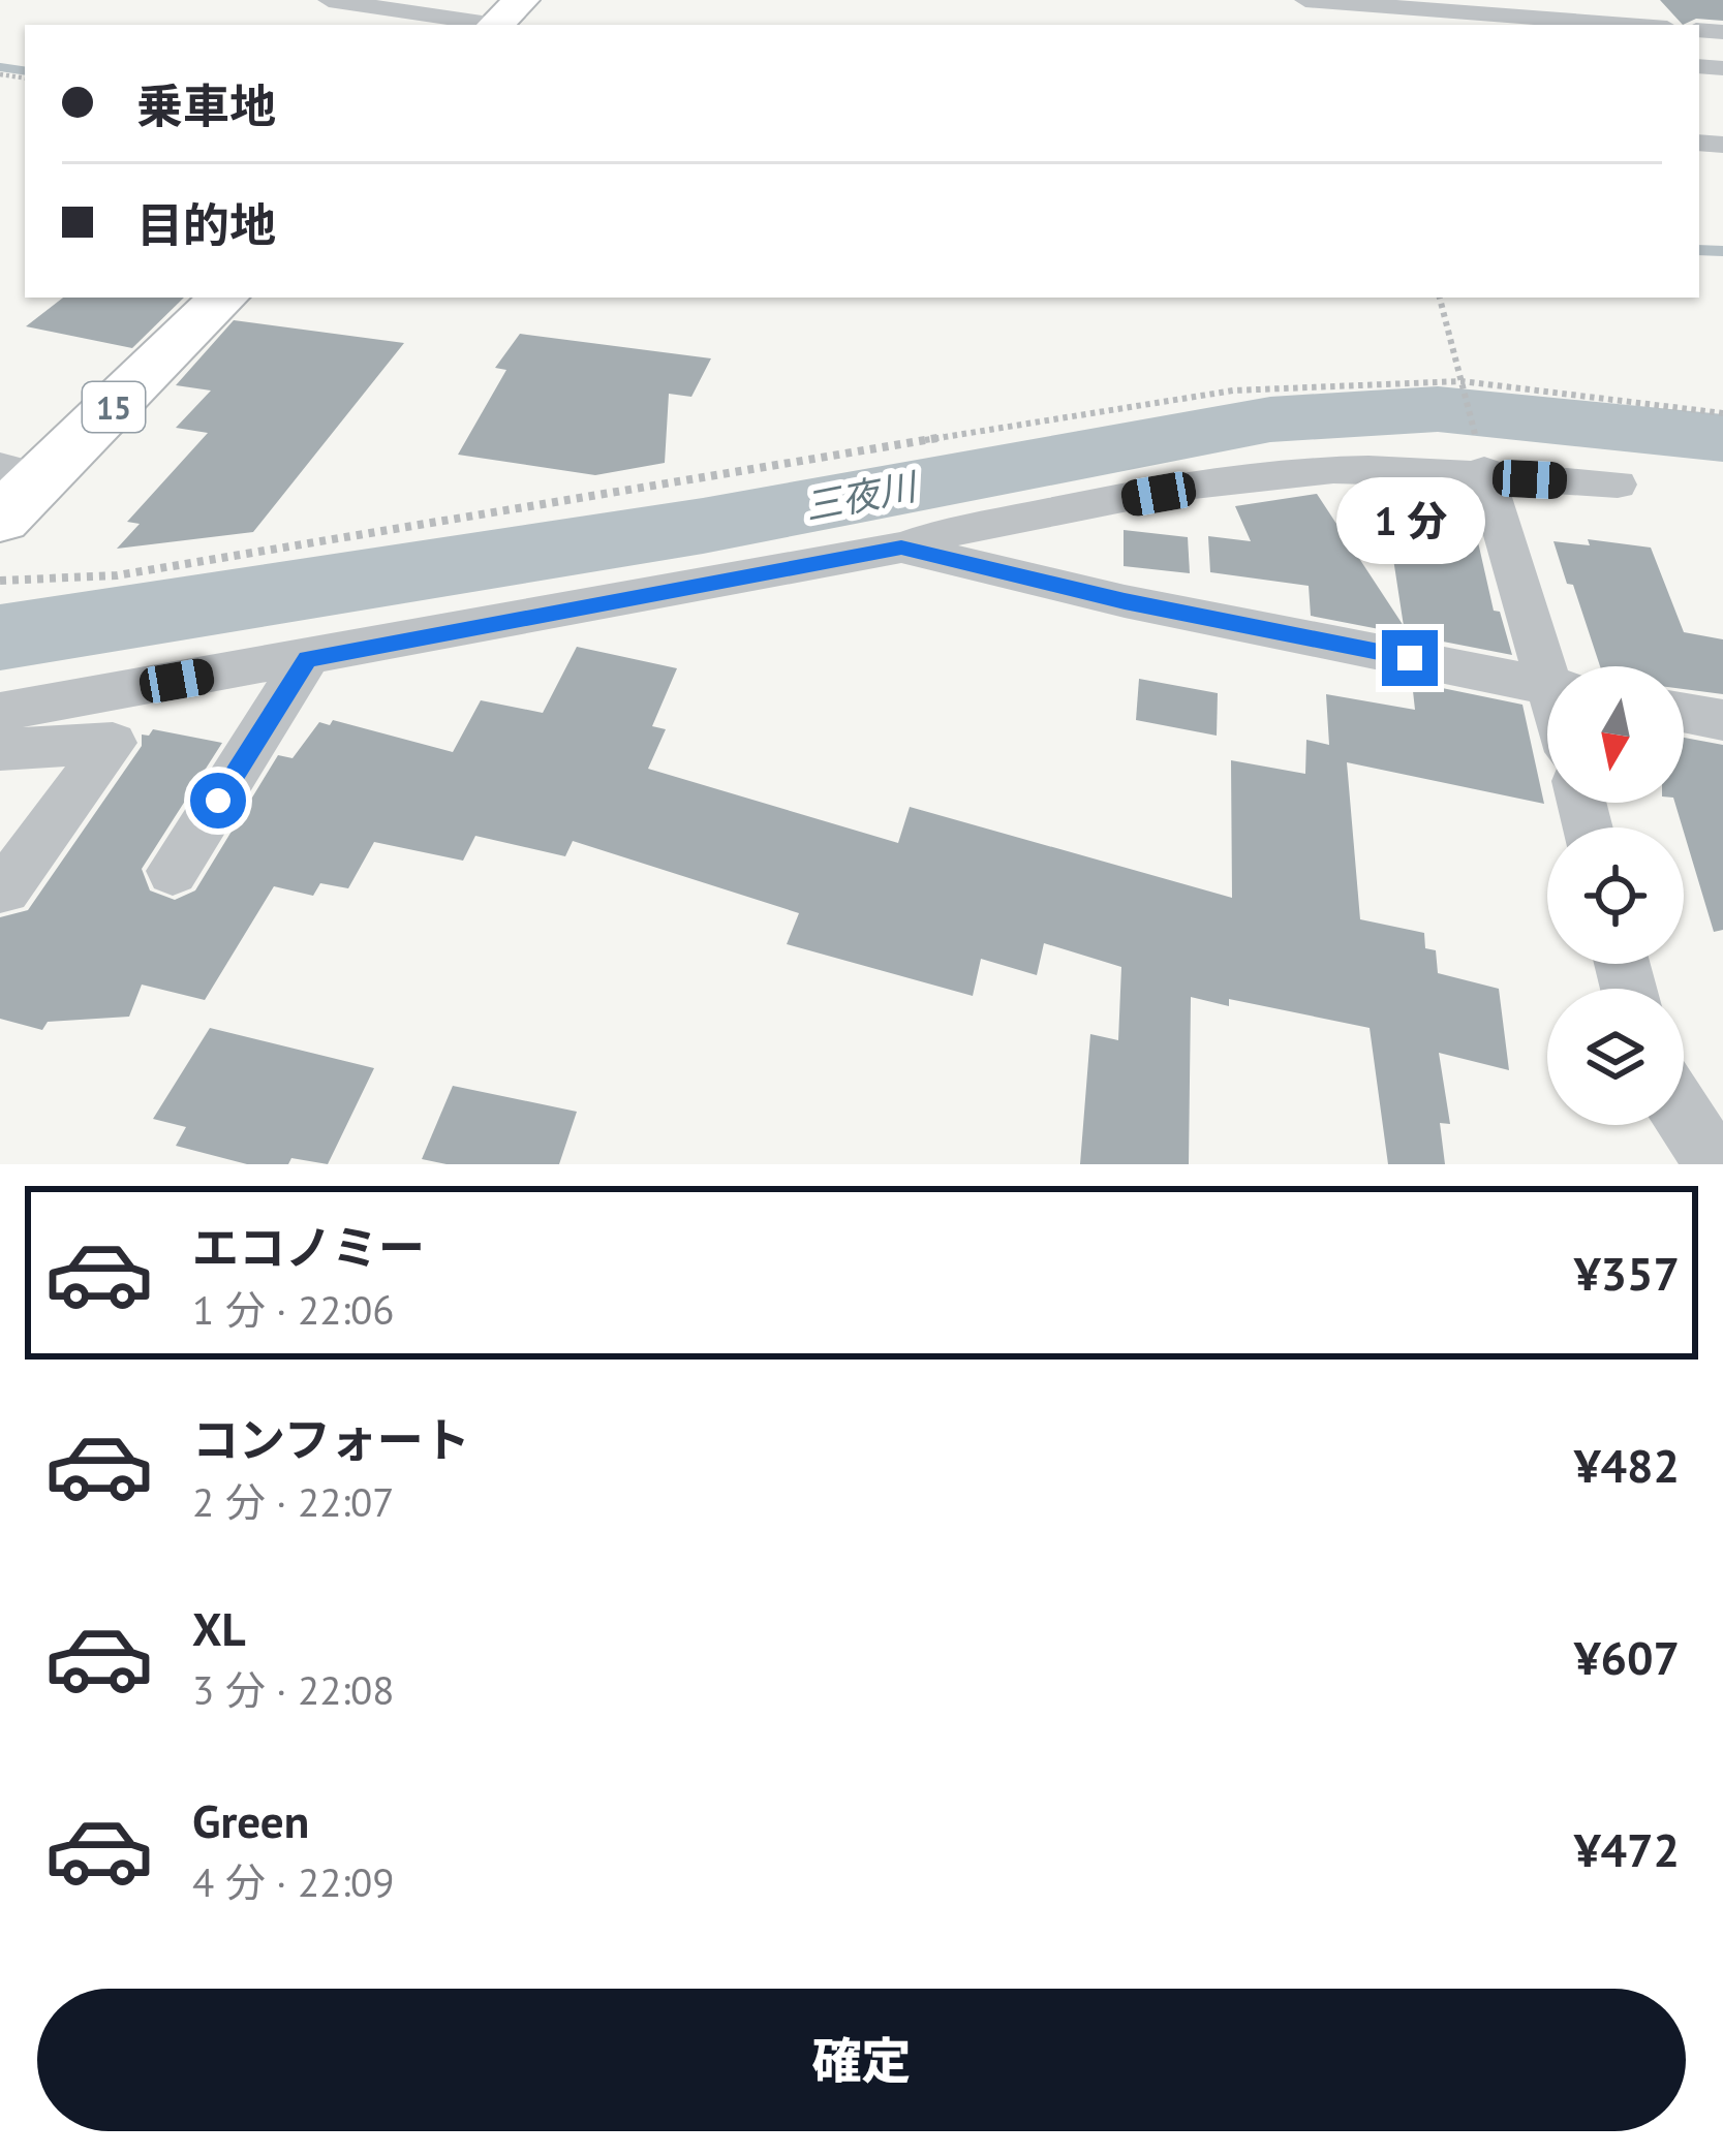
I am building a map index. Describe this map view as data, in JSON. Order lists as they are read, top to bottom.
{
  "streets": {
    "main road": ["15"]
  },
  "water": ["三夜川"],
  "north": "bottom",
  "page": {
    "banner": ["乗車地", "目的地"],
    "bubble": "1 分",
    "list": [
      {
        "name": "エコノミー",
        "note": "1 分 · 22:06",
        "value": "¥357"
      },
      {
        "name": "コンフォート",
        "note": "2 分 · 22:07",
        "value": "¥482"
      },
      {
        "name": "XL",
        "note": "3 分 · 22:08",
        "value": "¥607"
      },
      {
        "name": "Green",
        "note": "4 分 · 22:09",
        "value": "¥472"
      }
    ],
    "buttons": "確定"
  }
}
